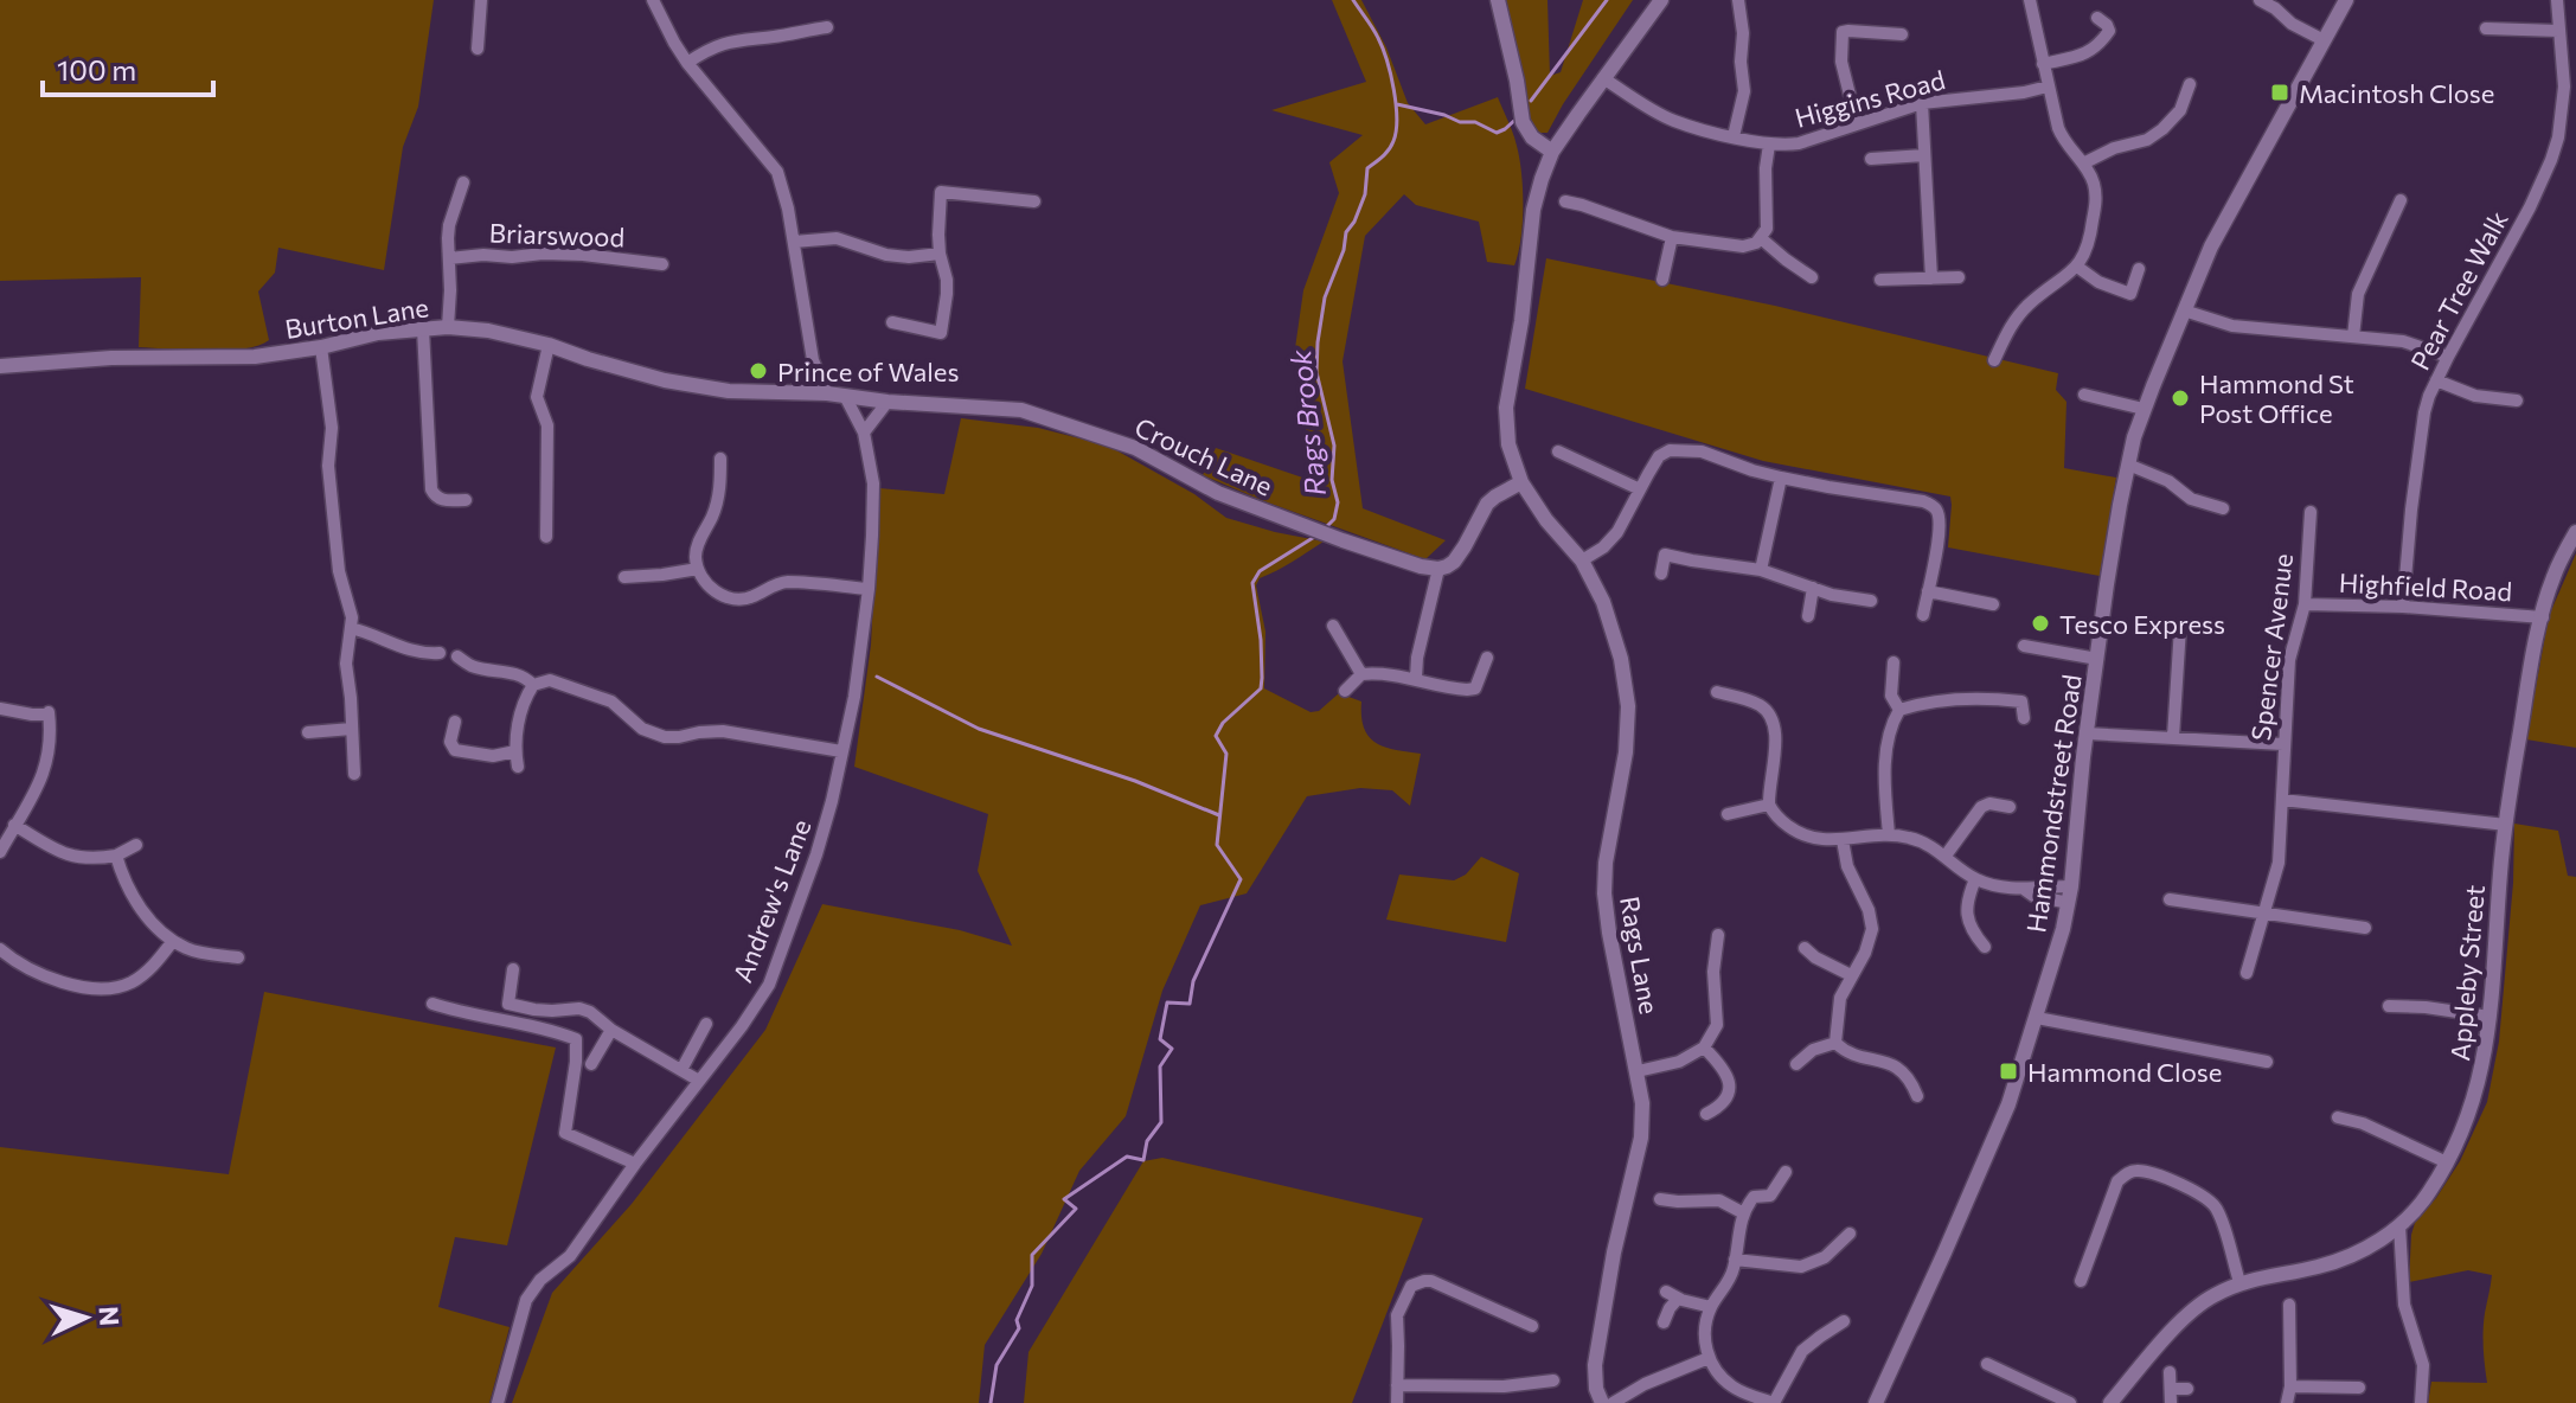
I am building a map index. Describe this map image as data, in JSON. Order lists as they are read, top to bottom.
{
  "streets": {
    "street": [
      "Higgins Road",
      "Briarswood",
      "Pear Tree Walk",
      "Burton Lane",
      "Crouch Lane",
      "Highfield Road",
      "Spencer Avenue",
      "Hammondstreet Road",
      "Andrew's Lane",
      "Rags Lane",
      "Appleby Street"
    ]
  },
  "crossings": [
    ["Pear Tree Walk", "Highfield Road"],
    ["Burton Lane", "Crouch Lane"],
    ["Crouch Lane", "Andrew's Lane"],
    ["Highfield Road", "Spencer Avenue"],
    ["Highfield Road", "Appleby Street"]
  ],
  "water": ["Rags Brook"],
  "places": {
    "transit": ["Macintosh Close", "Hammond Close"],
    "other": ["Prince of Wales", "Hammond St Post Office", "Tesco Express"]
  },
  "scale_bar": "100 m",
  "north": "right"
}
